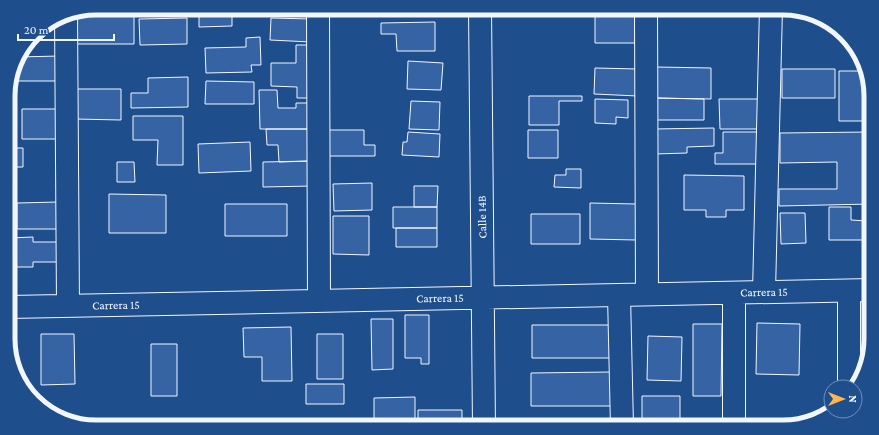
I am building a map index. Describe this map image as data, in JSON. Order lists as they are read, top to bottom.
{
  "streets": {
    "street": ["Calle 14B", "Carrera 15"]
  },
  "crossings": [
    ["Calle 14B", "Carrera 15"]
  ],
  "scale_bar": "20 m",
  "north": "right"
}
